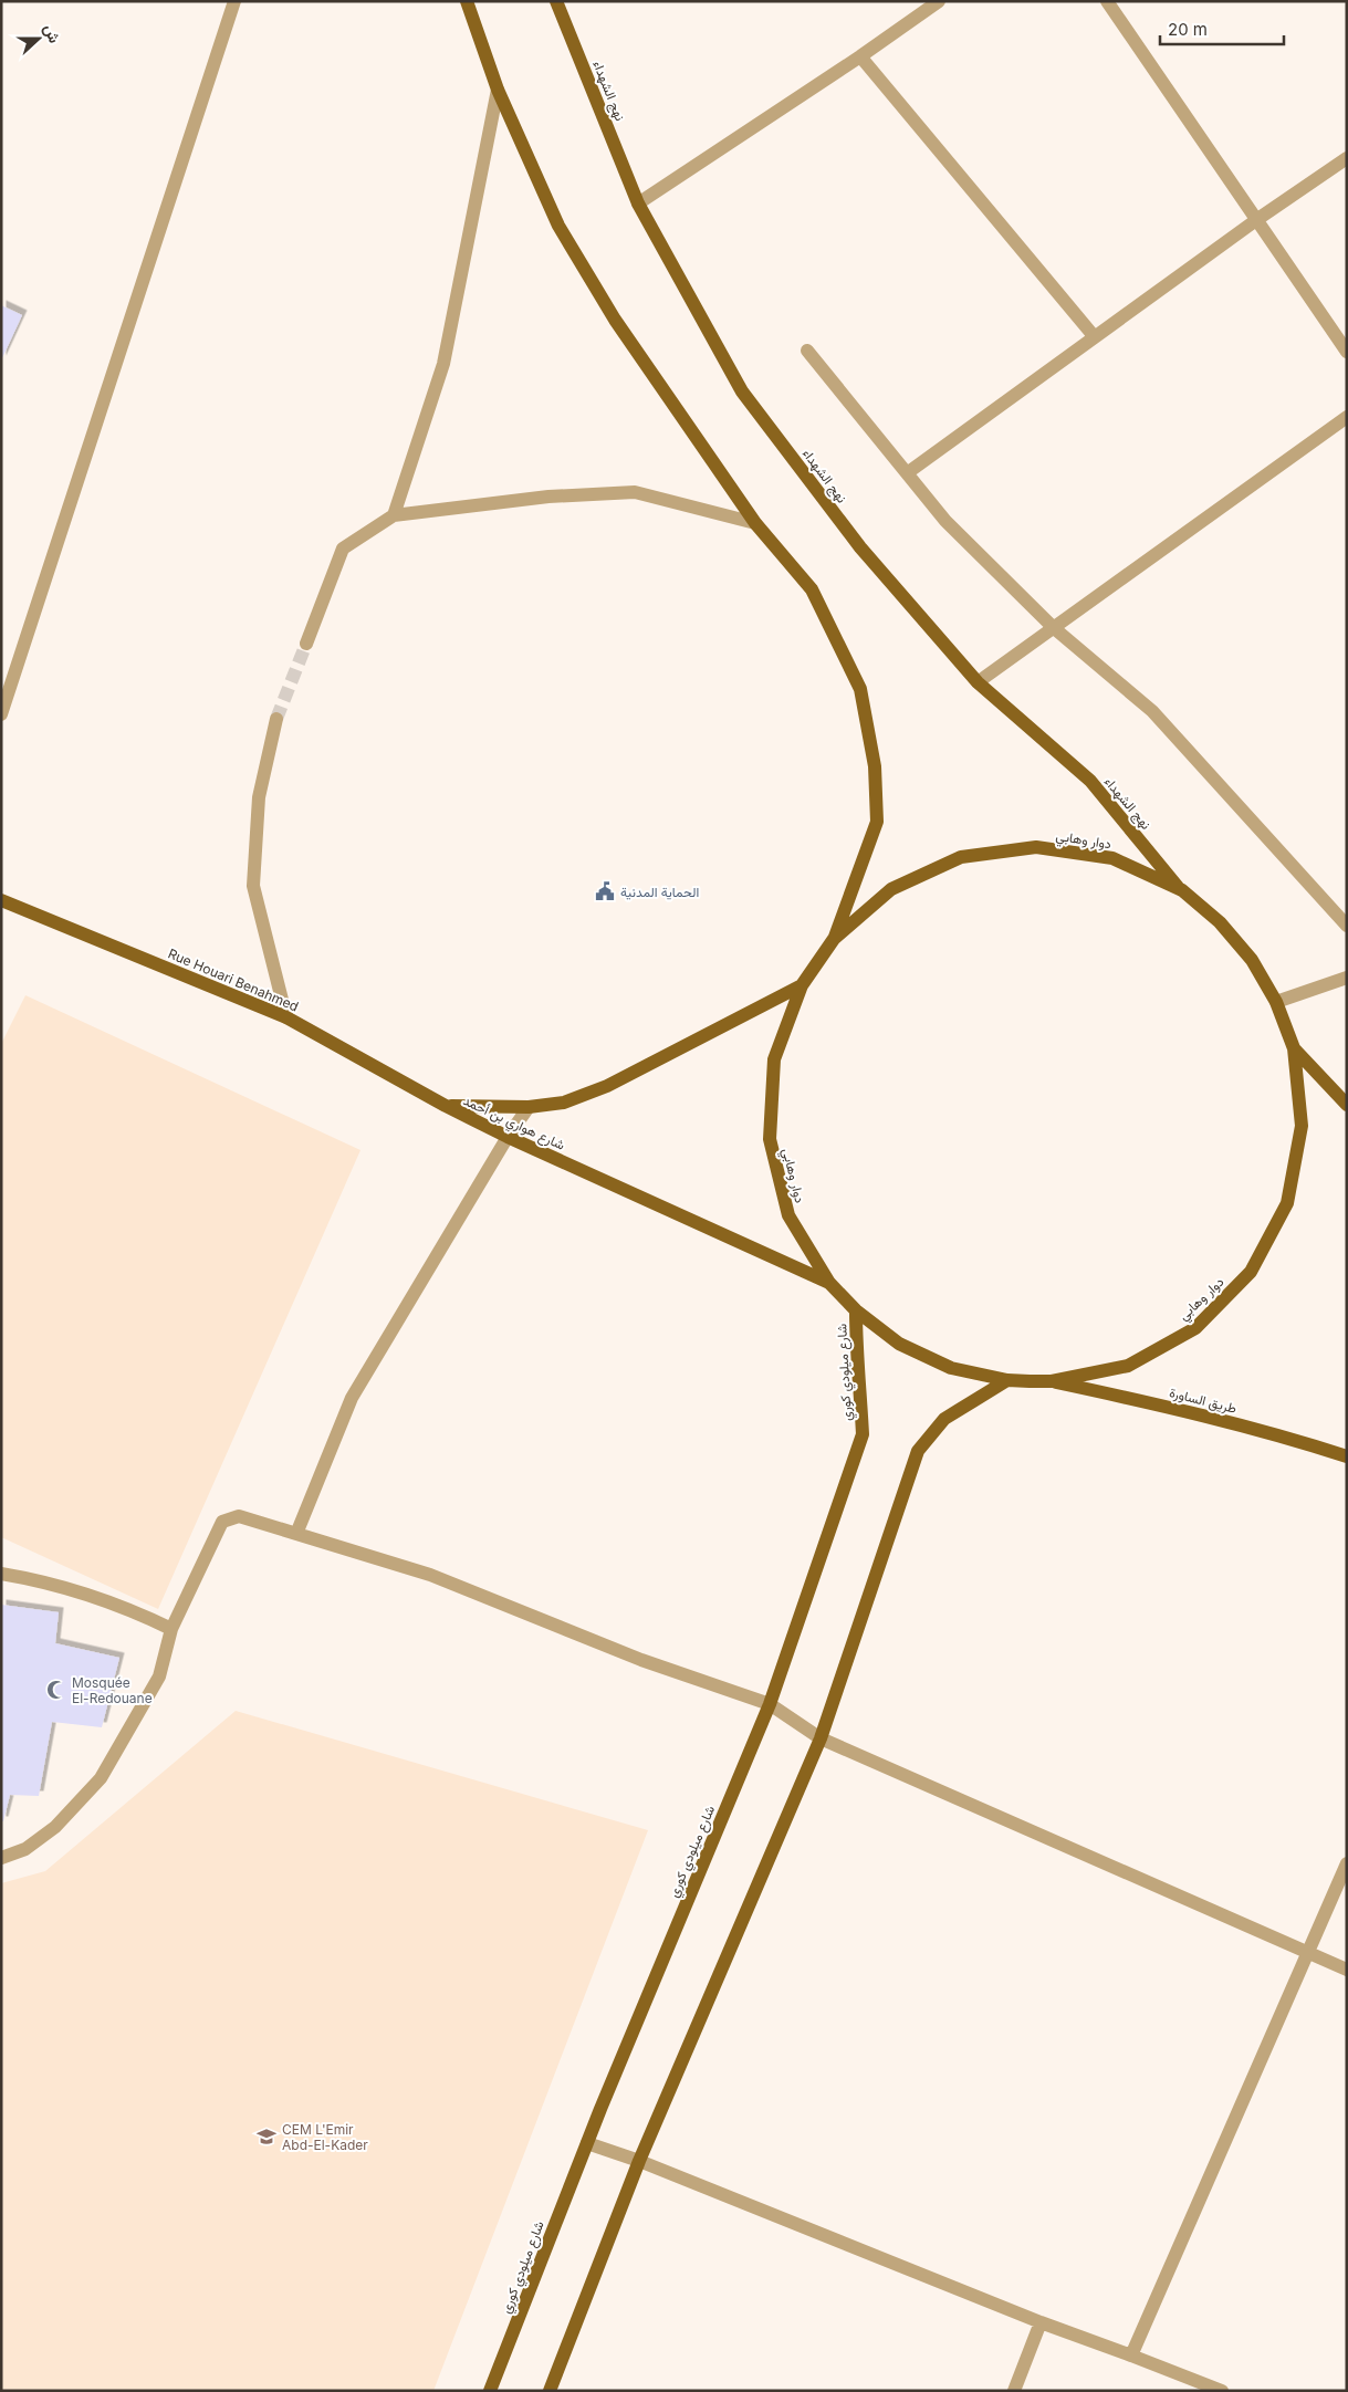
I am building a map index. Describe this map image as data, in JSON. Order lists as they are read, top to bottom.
{
  "streets": {
    "main road": [
      "نهج الشهداء",
      "دوار وهابي",
      "Rue Houari Benahmed",
      "شارع هواري بن أحمد",
      "شارع ميلودي كوري",
      "طريق الساورة"
    ]
  },
  "crossings": [
    ["نهج الشهداء", "دوار وهابي"],
    ["دوار وهابي", "شارع هواري بن أحمد"],
    ["دوار وهابي", "شارع ميلودي كوري"],
    ["دوار وهابي", "طريق الساورة"],
    ["Rue Houari Benahmed", "شارع هواري بن أحمد"]
  ],
  "places": {
    "public building": ["الحماية المدنية"],
    "mosque": ["Mosquée El-Redouane"],
    "school or university": ["CEM L'Emir Abd-El-Kader"]
  },
  "scale_bar": "20 m",
  "north": "right"
}
